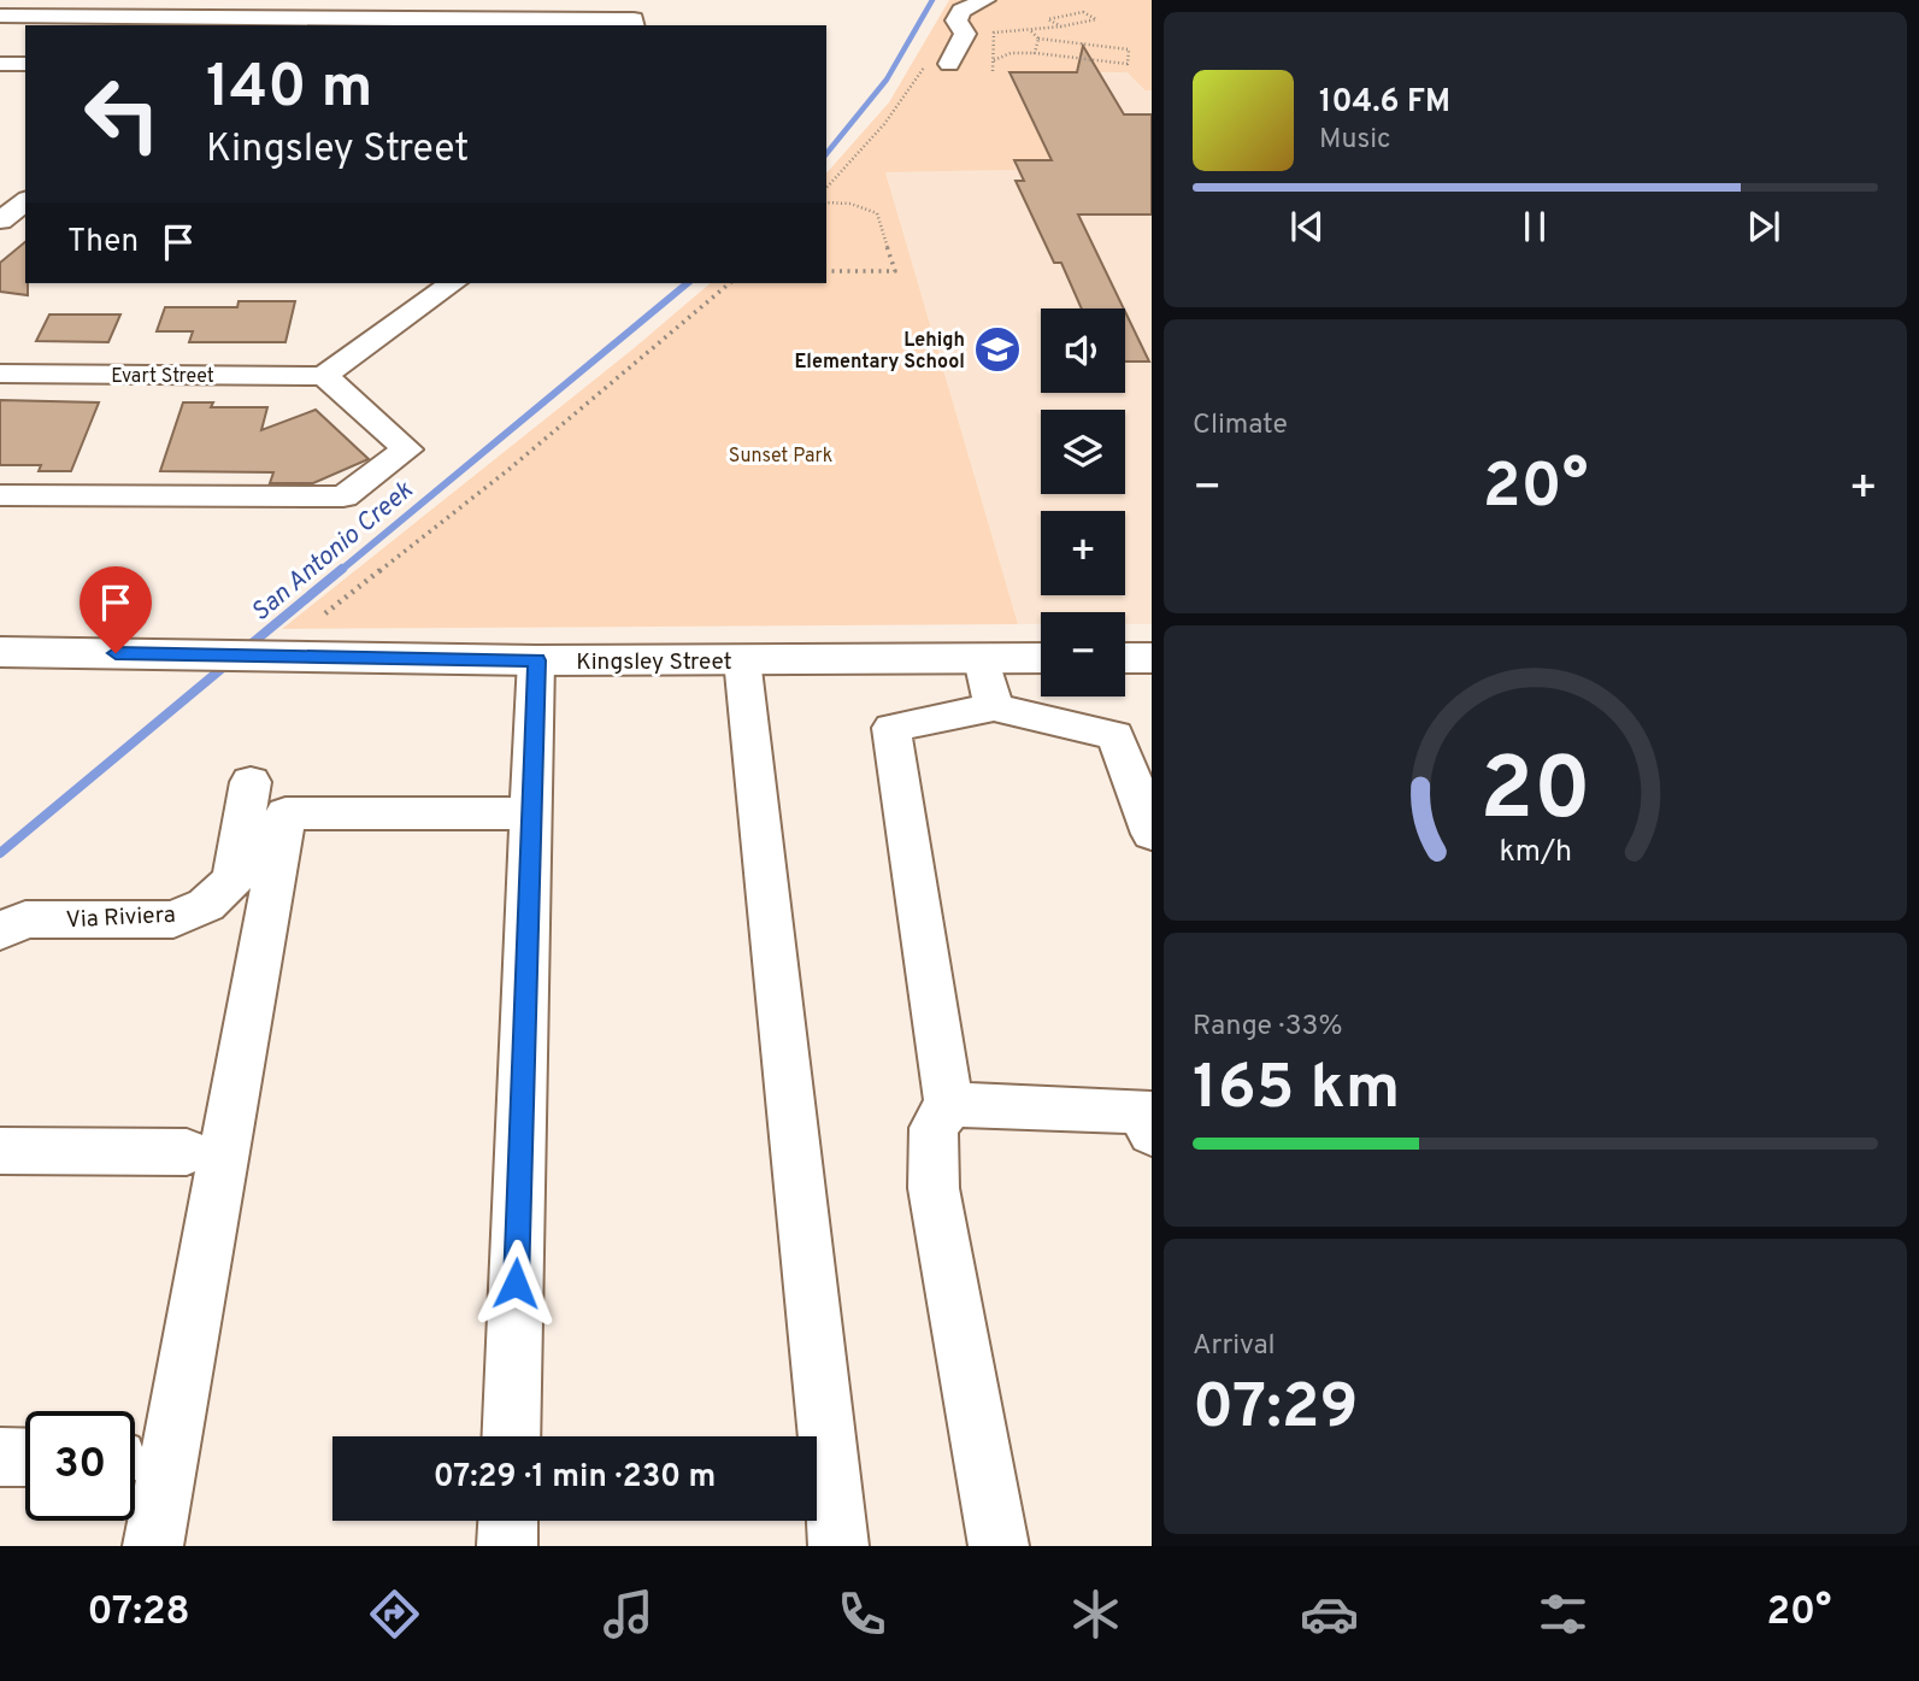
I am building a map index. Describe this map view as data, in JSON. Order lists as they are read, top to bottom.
{
  "streets": {
    "main road": ["Kingsley Street"],
    "street": ["Evart Street", "Via Riviera"]
  },
  "water": ["San Antonio Creek"],
  "parks": ["Sunset Park"],
  "places": {
    "school or university": ["Lehigh Elementary School"]
  },
  "page": {
    "turn": ["140 m", "Kingsley Street"],
    "song": ["104.6 FM", "Music"],
    "then": "Then",
    "map_buttons": ["+", "−"],
    "tile": [
      "Climate",
      ["Range · 33%", "165 km"],
      ["Arrival", "07:29"]
    ],
    "heat": ["−", "20°", "+"],
    "limit": "30",
    "trip": "07:29 · 1 min · 230 m",
    "tabs": ["07:28", "20°"],
    "gauge": ["20", "km/h"]
  }
}
